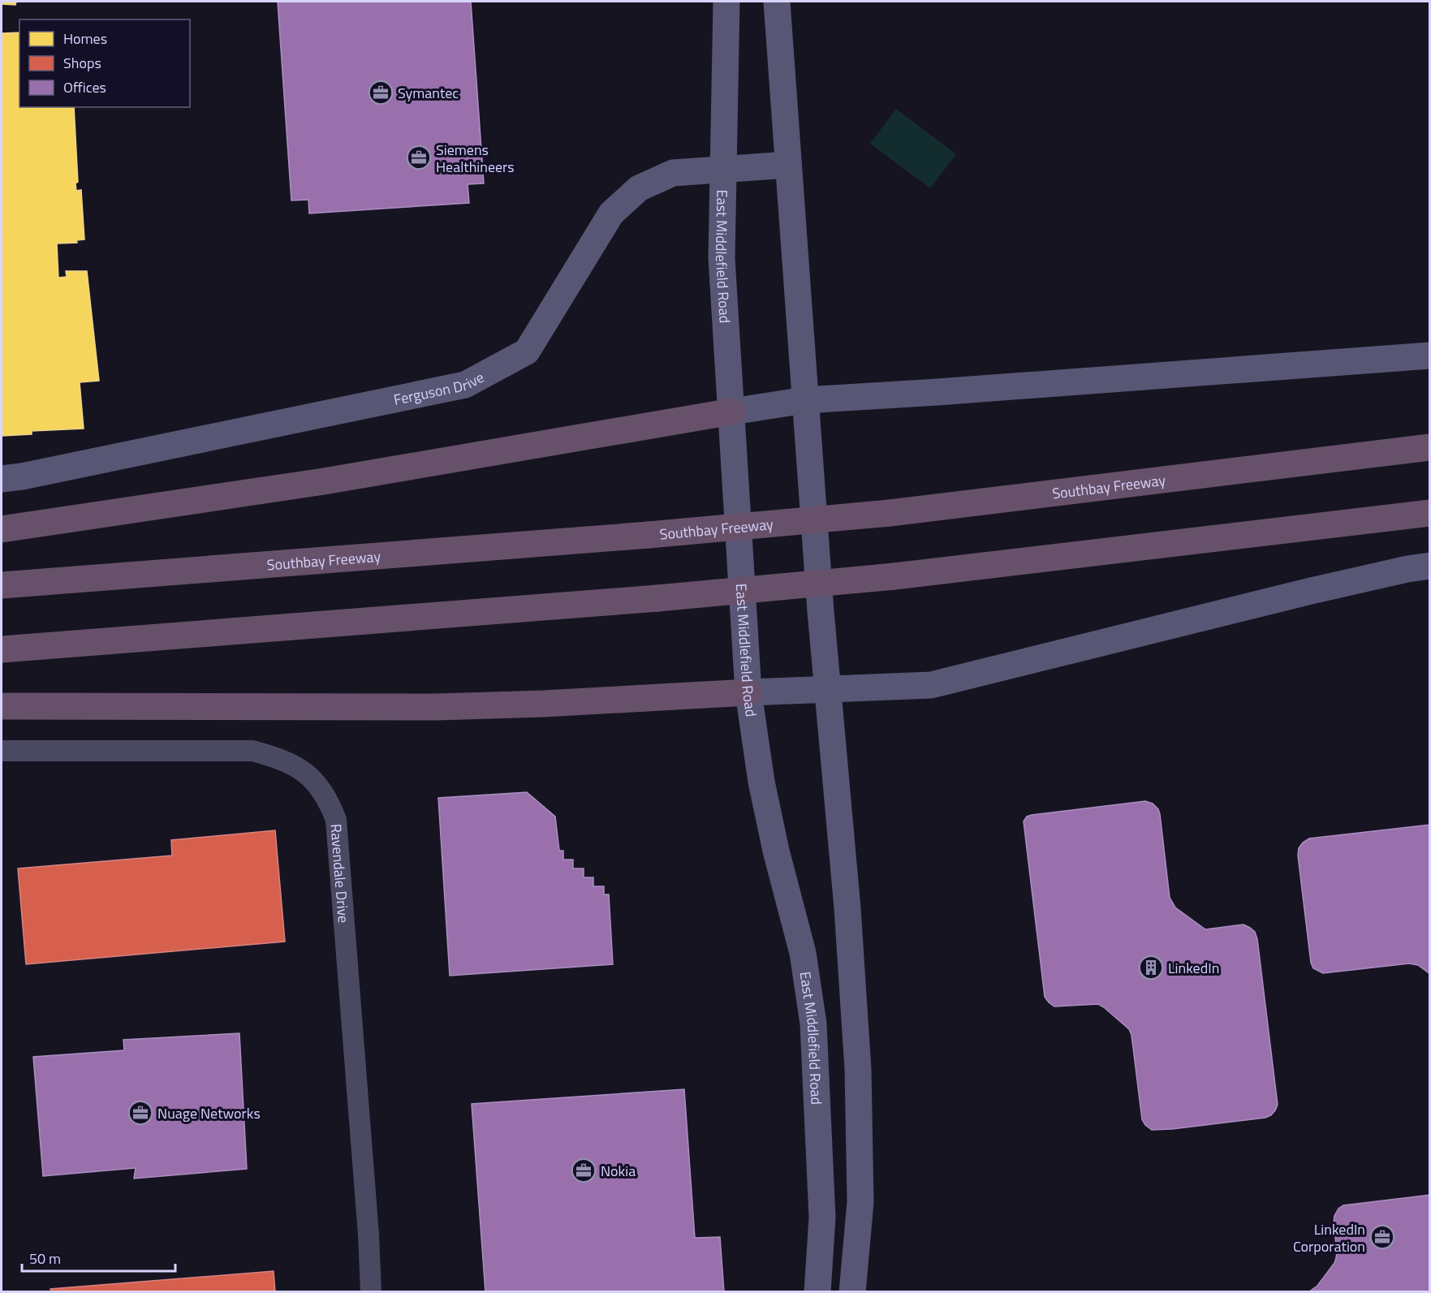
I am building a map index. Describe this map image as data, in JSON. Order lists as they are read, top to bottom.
{
  "streets": {
    "highway": ["Southbay Freeway"],
    "main road": ["East Middlefield Road", "Ferguson Drive"],
    "street": ["Ravendale Drive"]
  },
  "crossings": [
    ["East Middlefield Road", "Ferguson Drive"]
  ],
  "places": {
    "office": [
      "Symantec",
      "Siemens Healthineers",
      "Nuage Networks",
      "Nokia",
      "LinkedIn Corporation"
    ],
    "building": ["LinkedIn"]
  },
  "legend": ["Homes", "Shops", "Offices"],
  "scale_bar": "50 m"
}
